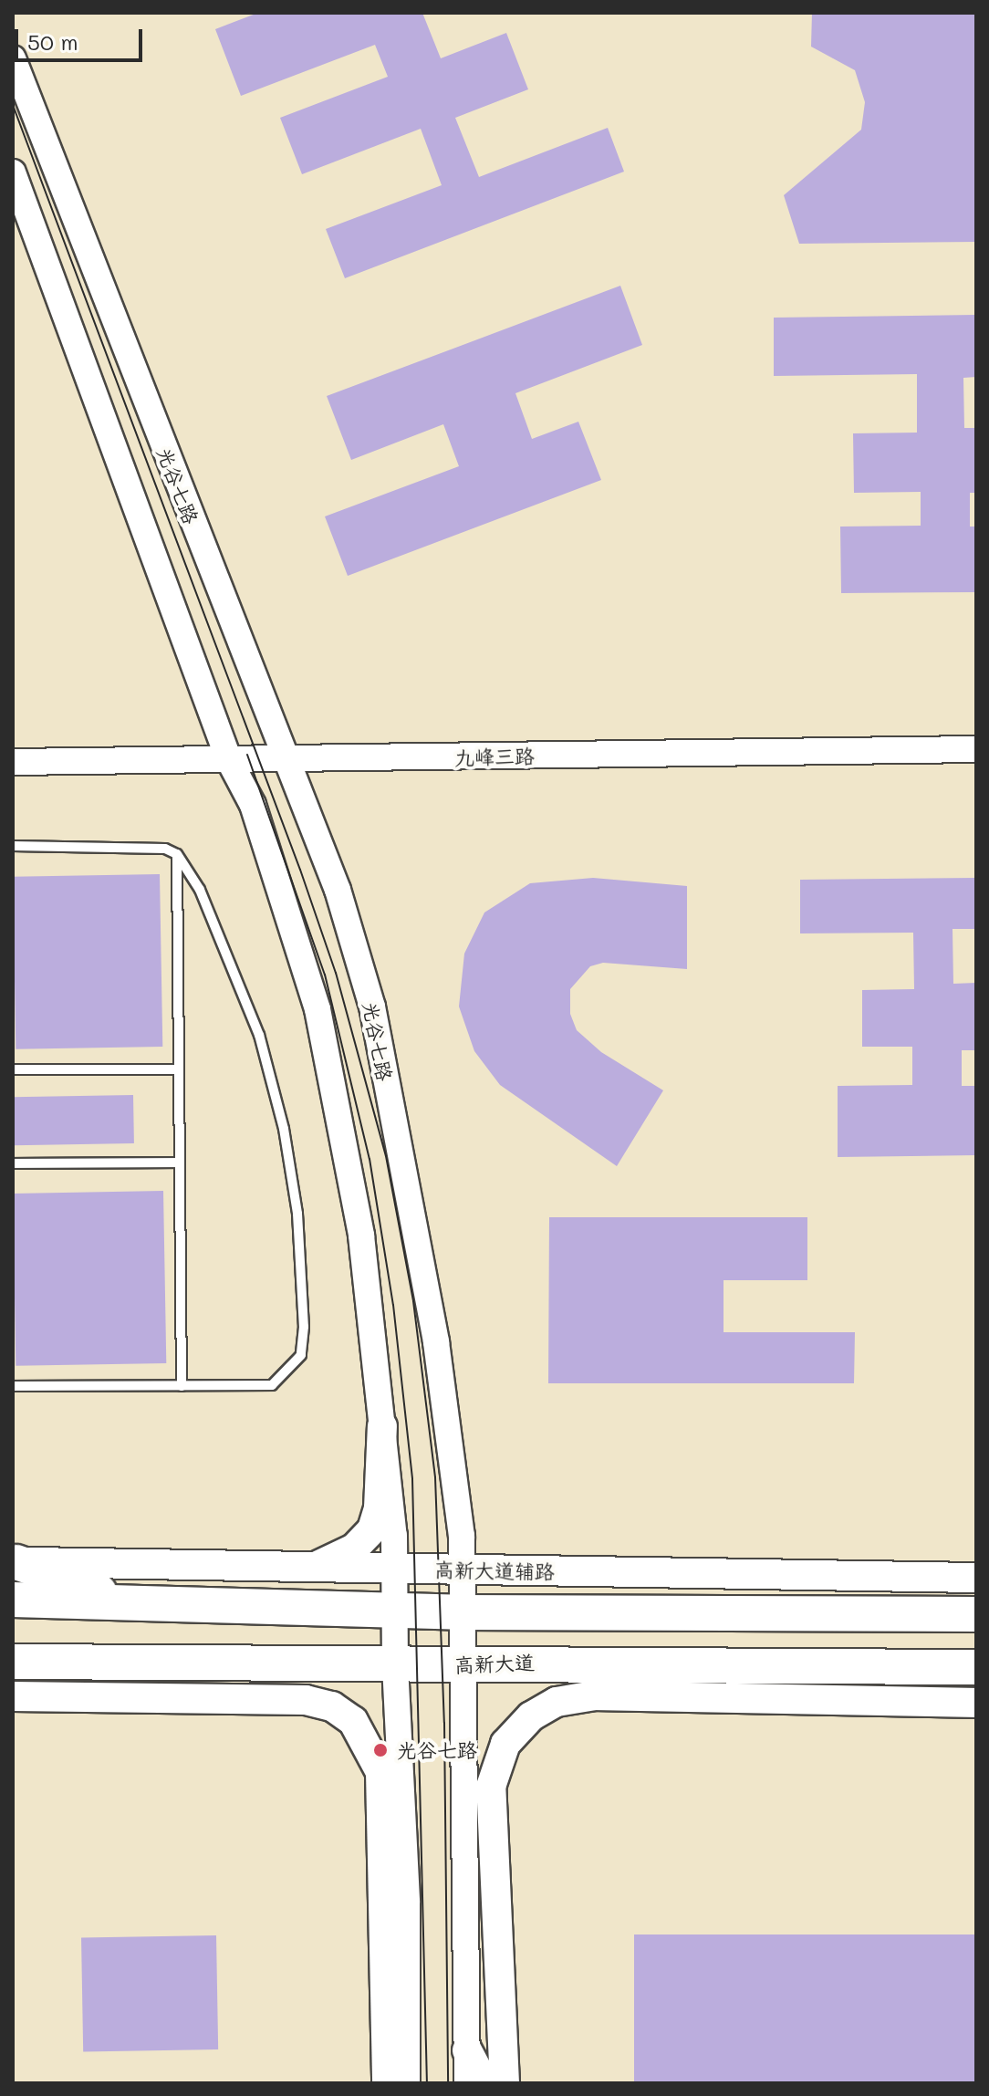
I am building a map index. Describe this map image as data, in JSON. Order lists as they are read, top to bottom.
{
  "streets": {
    "highway": ["高新大道"],
    "main road": ["高新大道辅路"],
    "street": ["光谷七路", "九峰三路"]
  },
  "crossings": [
    ["光谷七路", "九峰三路"],
    ["光谷七路", "高新大道辅路"],
    ["光谷七路", "高新大道"]
  ],
  "places": ["光谷七路"],
  "scale_bar": "50 m"
}
